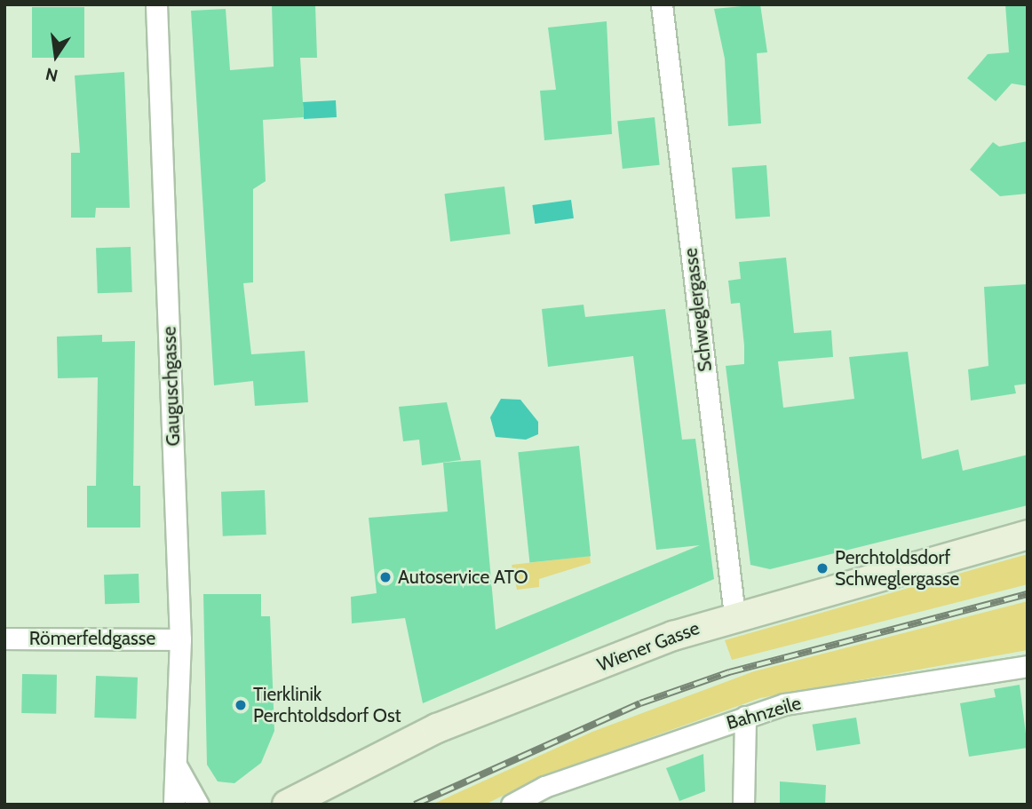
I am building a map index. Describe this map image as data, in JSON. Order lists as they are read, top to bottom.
{
  "streets": {
    "main road": ["Wiener Gasse"],
    "street": [
      "Schweglergasse",
      "Gauguschgasse",
      "Römerfeldgasse",
      "Bahnzeile"
    ]
  },
  "crossings": [
    ["Schweglergasse", "Wiener Gasse"],
    ["Gauguschgasse", "Römerfeldgasse"]
  ],
  "places": ["Perchtoldsdorf Schweglergasse", "Autoservice ATO", "Tierklinik Perchtoldsdorf Ost"],
  "north": "bottom"
}
